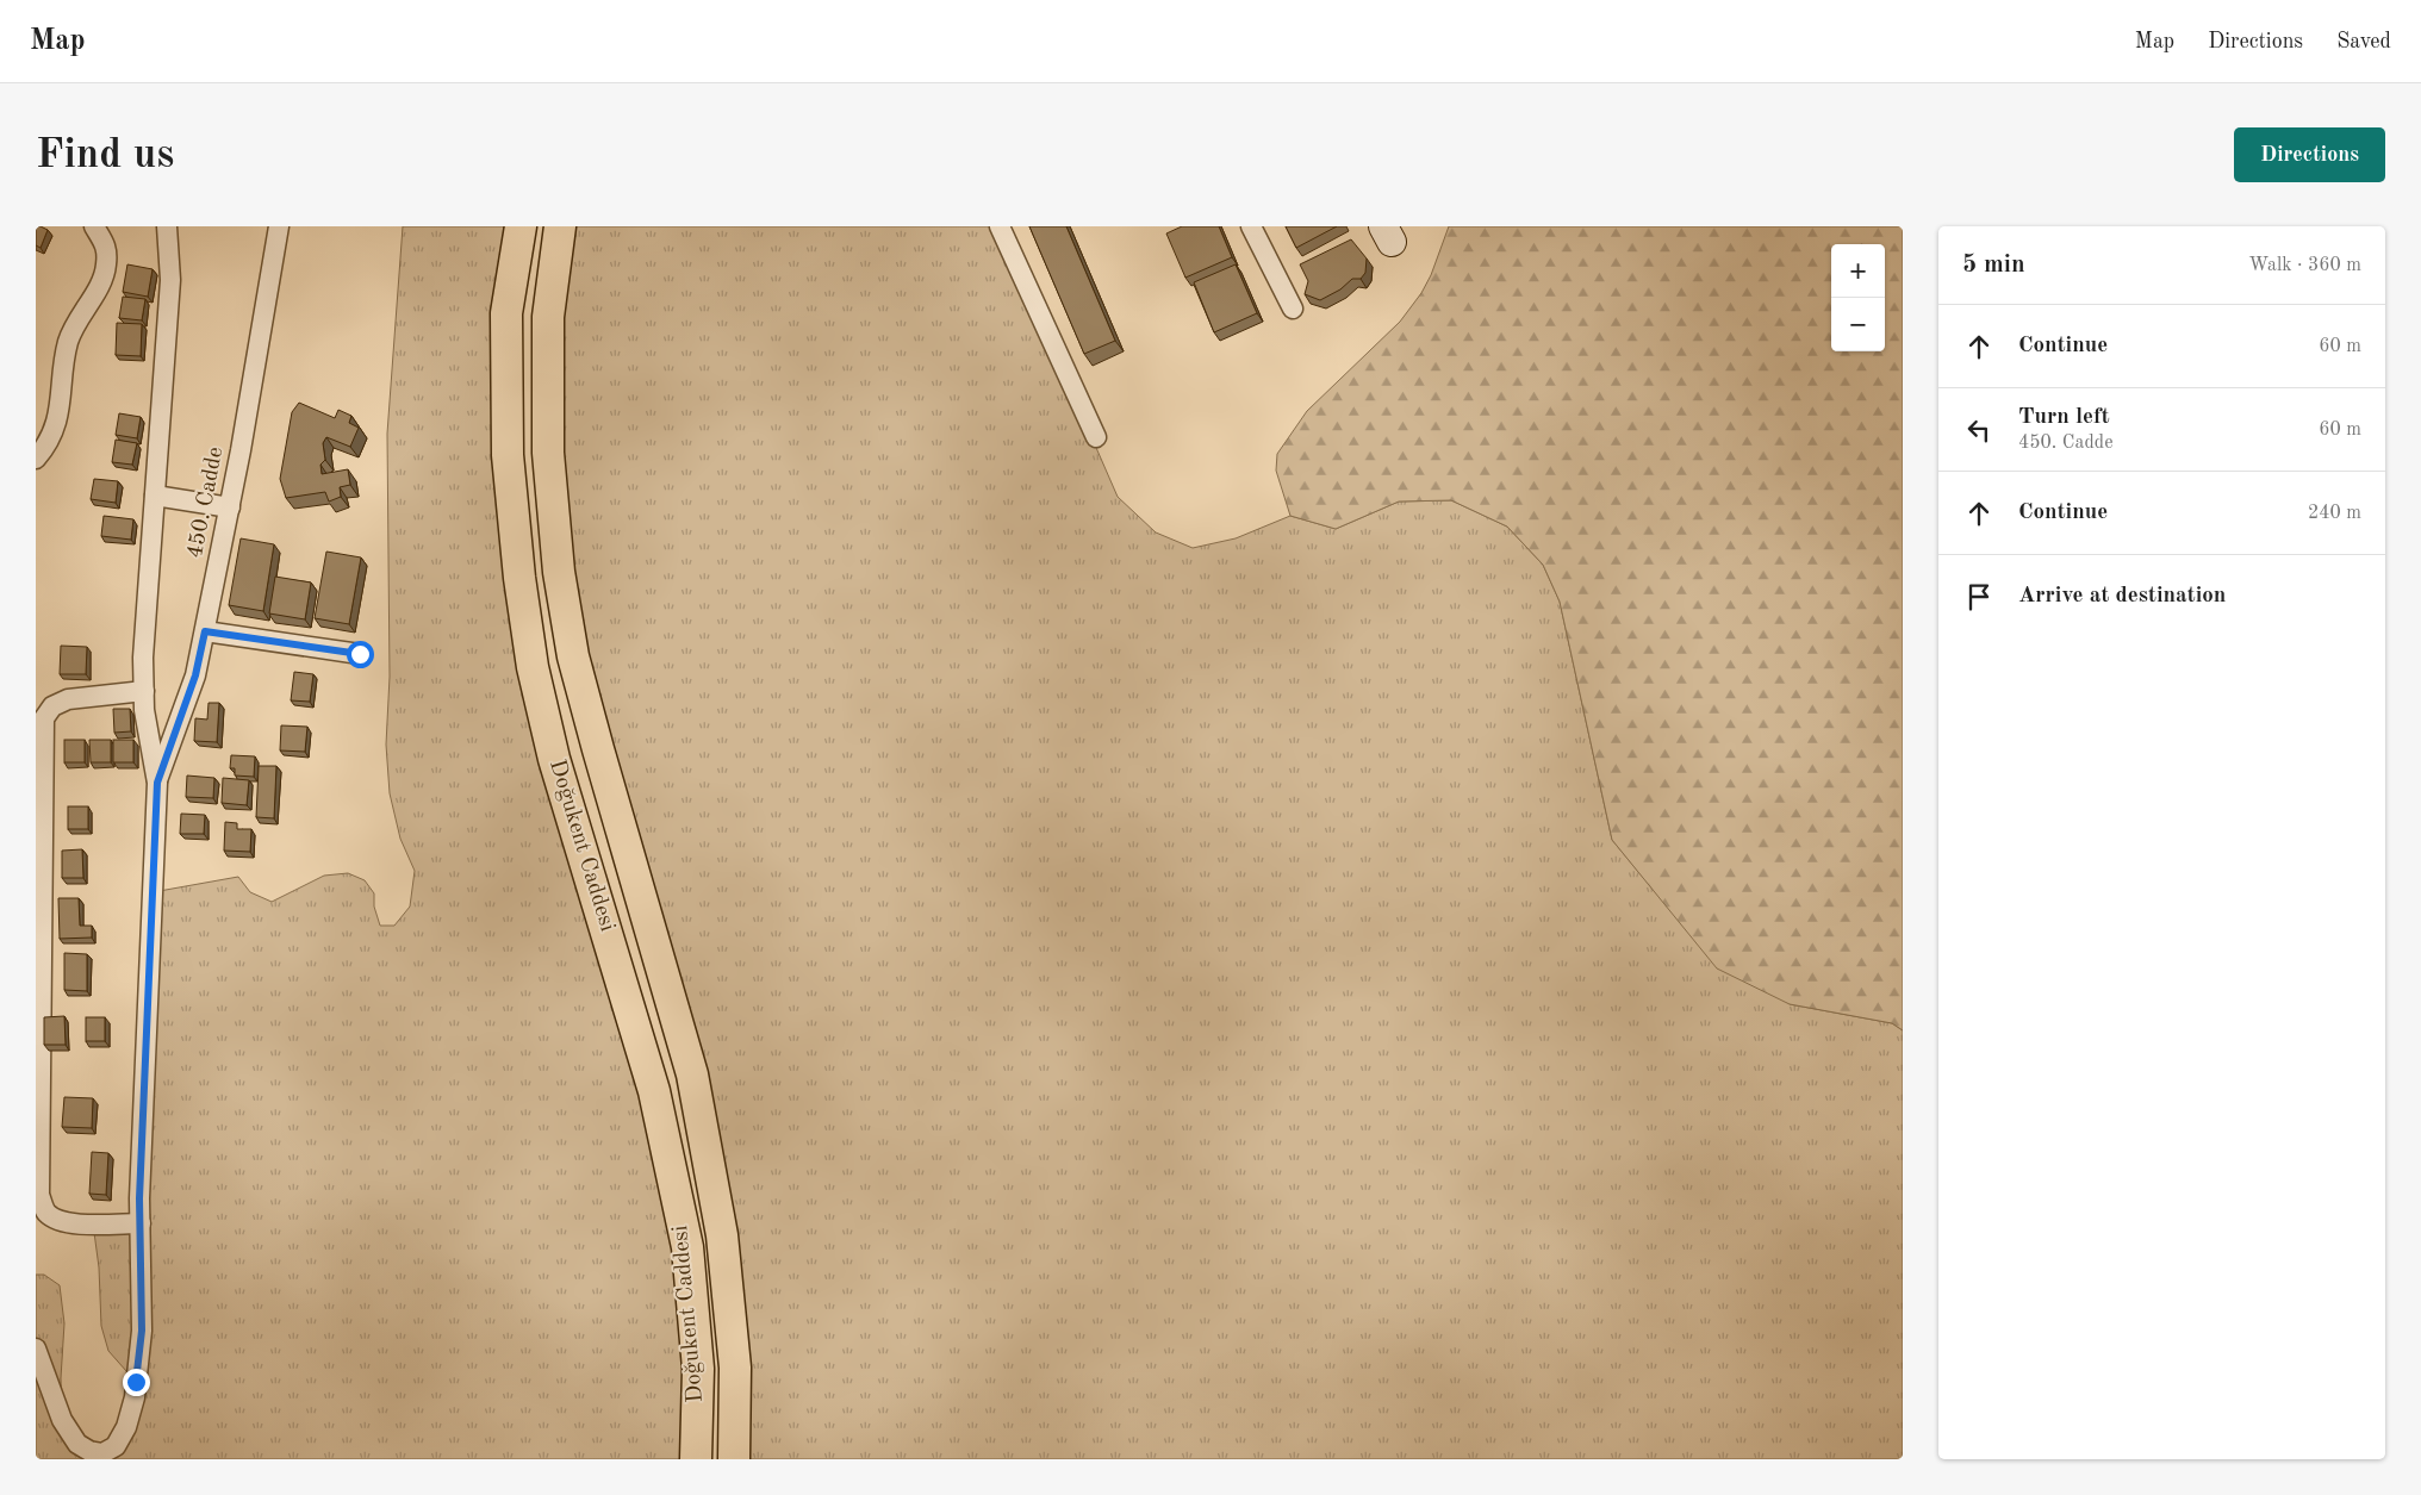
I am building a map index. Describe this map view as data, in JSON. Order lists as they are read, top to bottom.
{
  "streets": {
    "main road": ["Doğukent Caddesi"],
    "street": ["450. Cadde"]
  },
  "page": {
    "header": "Map",
    "nav": ["Map", "Directions", "Saved"],
    "buttons": "Directions",
    "title": "Find us",
    "heading": ["5 min", "Walk · 360 m"],
    "map_buttons": ["+", "−"],
    "list": [
      ["Continue", "60 m"],
      ["Turn left", "450. Cadde", "60 m"],
      ["Continue", "240 m"],
      "Arrive at destination"
    ]
  }
}
